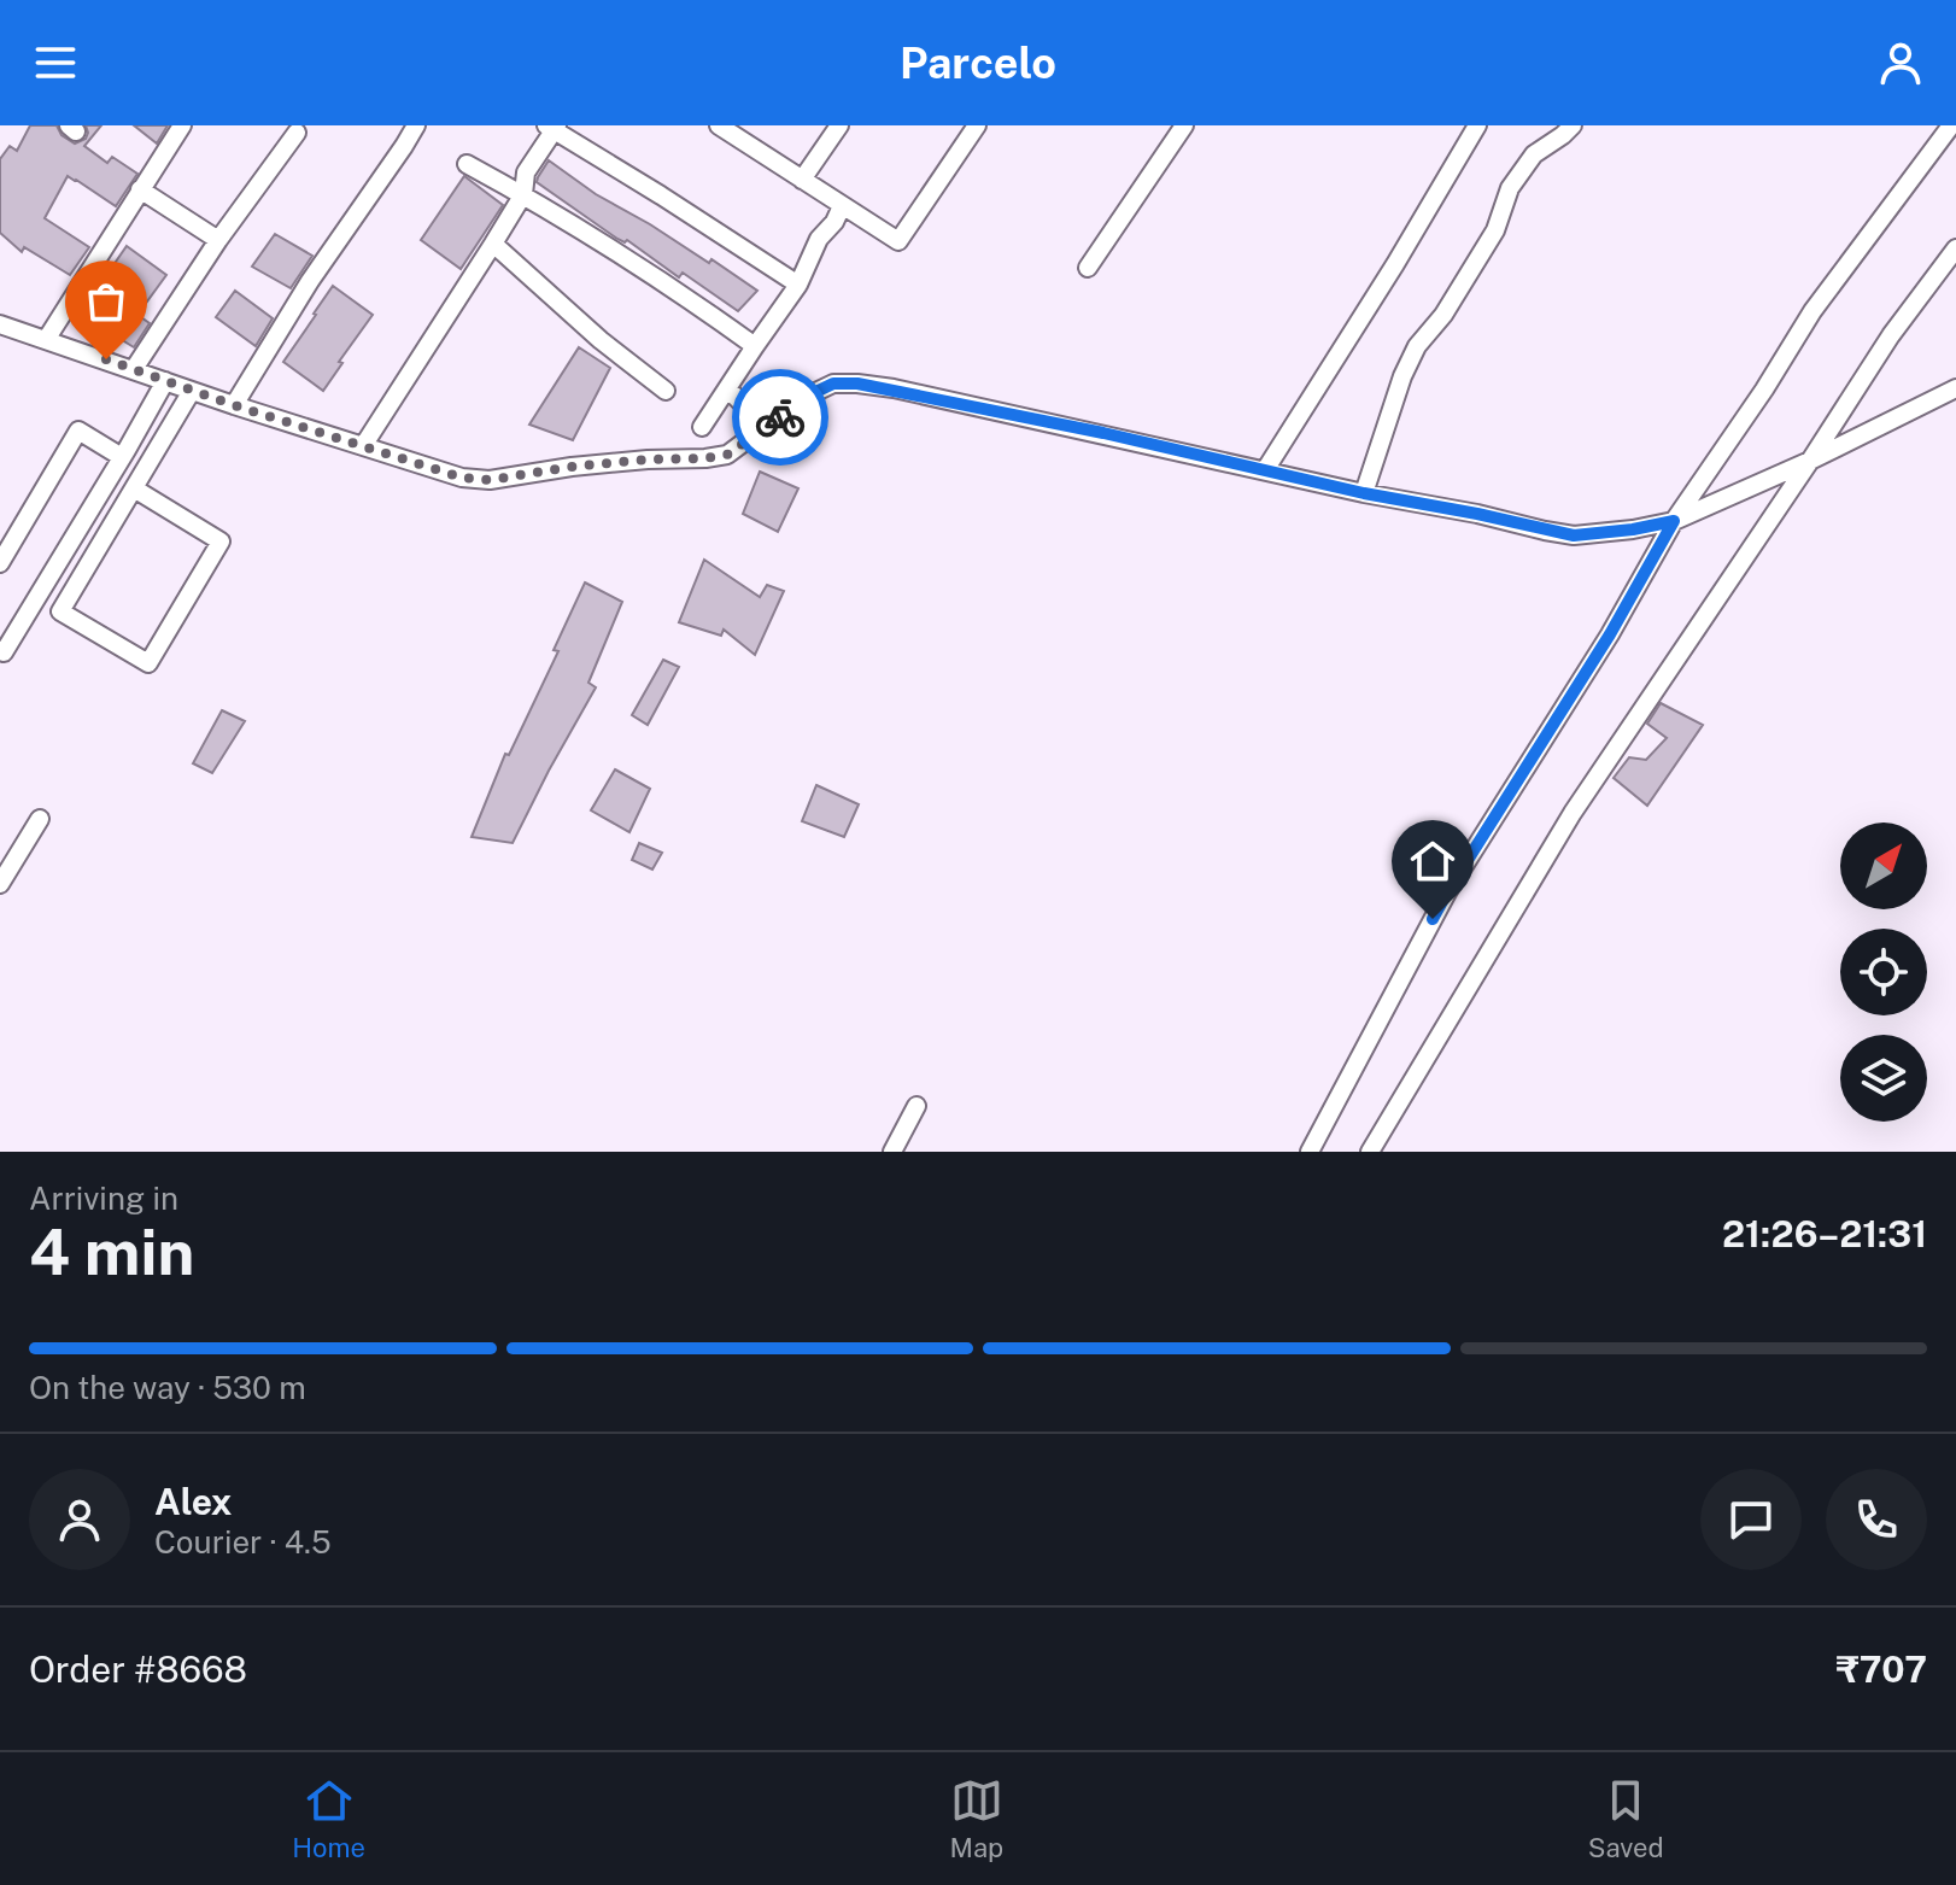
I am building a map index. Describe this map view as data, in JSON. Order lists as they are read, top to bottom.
{
  "north": "top right",
  "page": {
    "header": "Parcelo",
    "heading": ["4 min", "Arriving in", "21:26–21:31"],
    "panel": [
      "Alex",
      "Courier · 4.5",
      "Order #8668",
      "₹707"
    ],
    "bar": "On the way · 530 m",
    "tabs": ["Home", "Map", "Saved"]
  }
}
